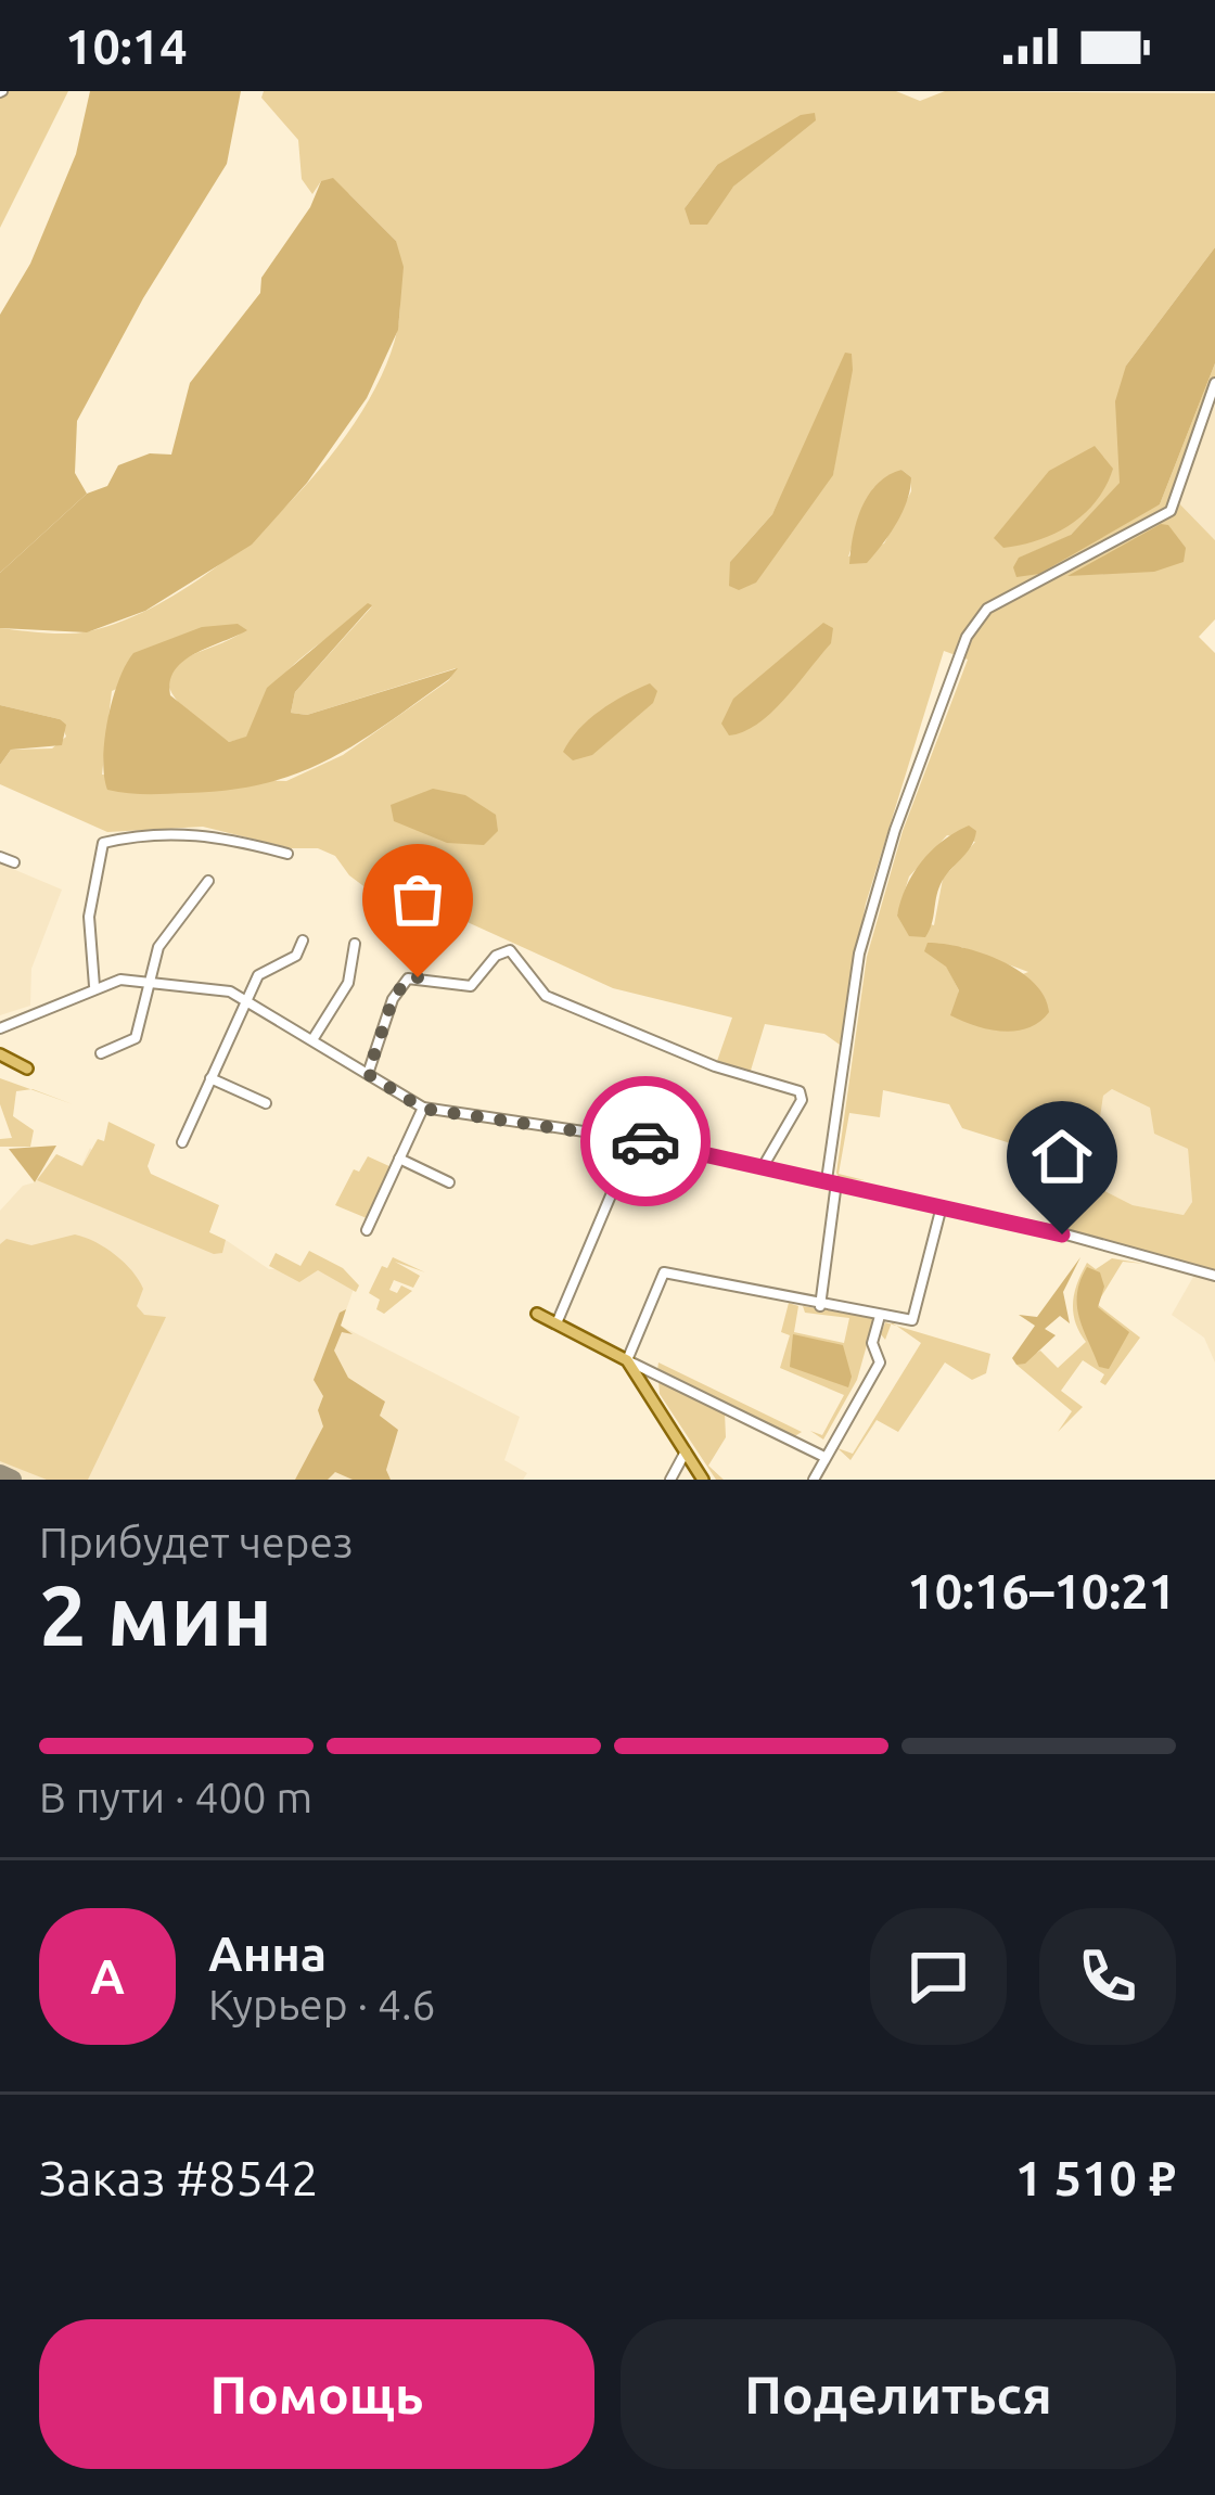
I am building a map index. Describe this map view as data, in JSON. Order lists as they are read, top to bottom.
{
  "page": {
    "status": "10:14",
    "heading": ["2 мин", "Прибудет через", "10:16–10:21"],
    "panel": [
      "Анна",
      "Курьер · 4.6",
      "Заказ #8542",
      "1 510 ₽"
    ],
    "bar": "В пути · 400 m",
    "round": "А",
    "buttons": ["Помощь", "Поделиться"]
  }
}
